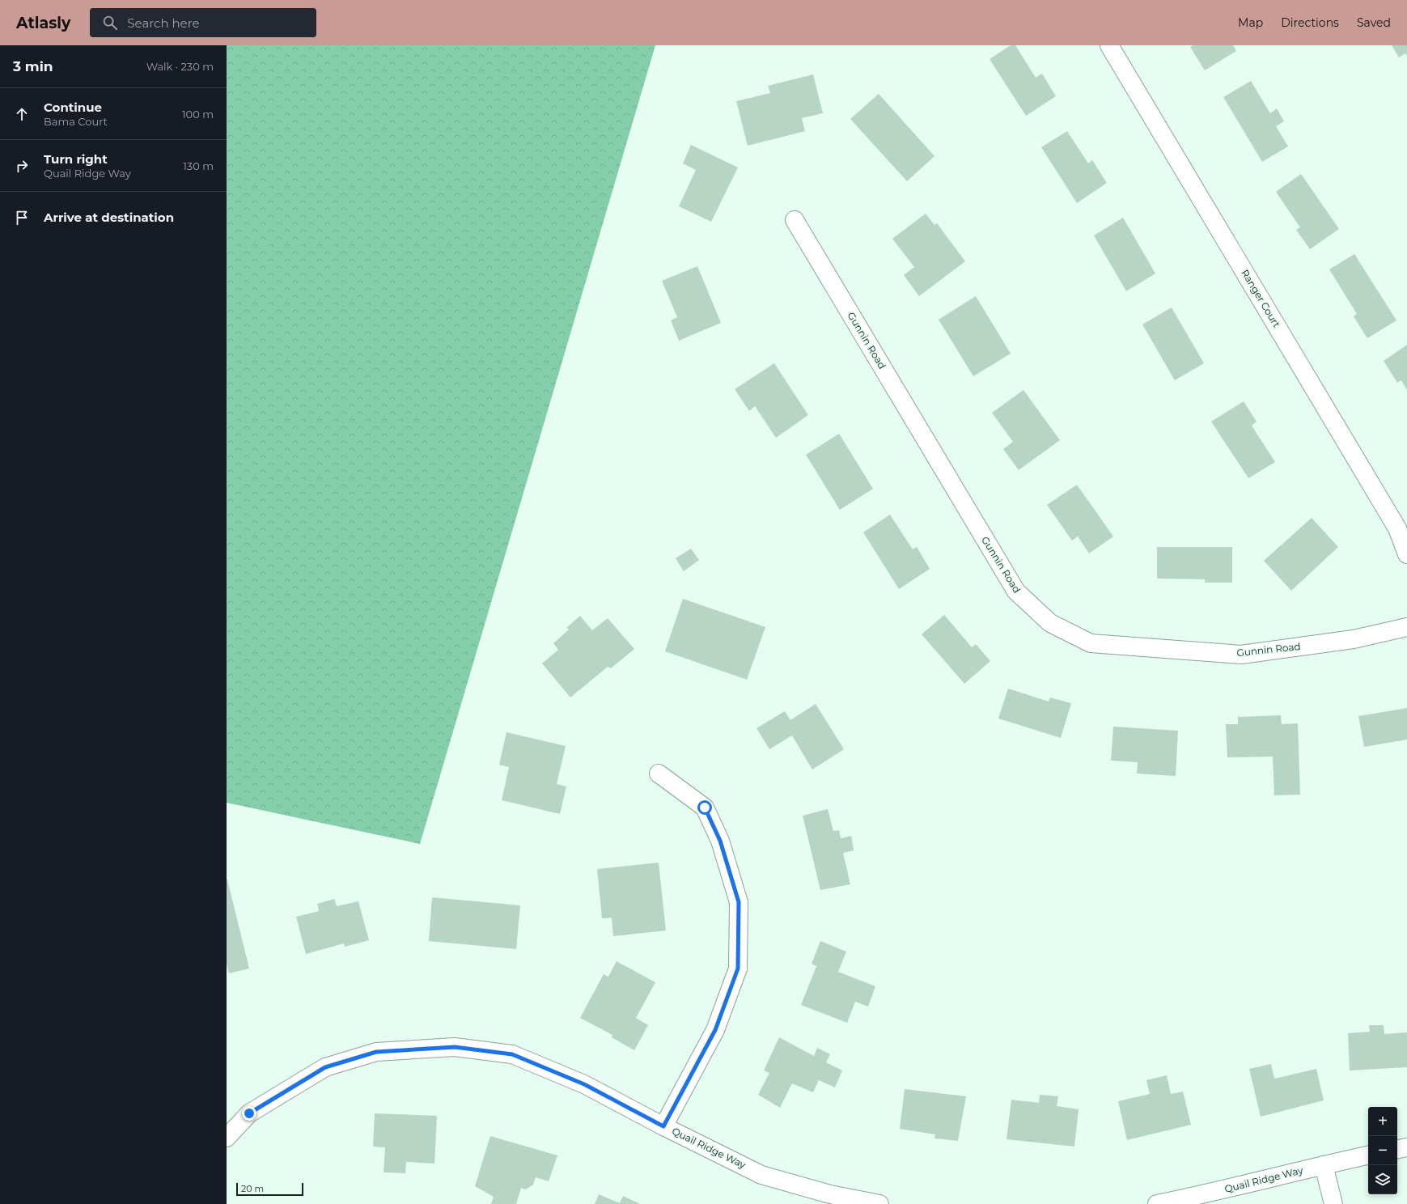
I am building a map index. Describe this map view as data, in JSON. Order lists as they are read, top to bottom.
{
  "streets": {
    "street": ["Ranger Court", "Gunnin Road", "Quail Ridge Way"]
  },
  "scale_bar": "20 m",
  "page": {
    "header": "Atlasly",
    "search": "Search here",
    "nav": ["Map", "Directions", "Saved"],
    "heading": ["3 min", "Walk · 230 m"],
    "list": [
      ["Continue", "Bama Court", "100 m"],
      ["Turn right", "Quail Ridge Way", "130 m"],
      "Arrive at destination"
    ],
    "map_buttons": ["+", "−"],
    "scale": "20 m"
  }
}
